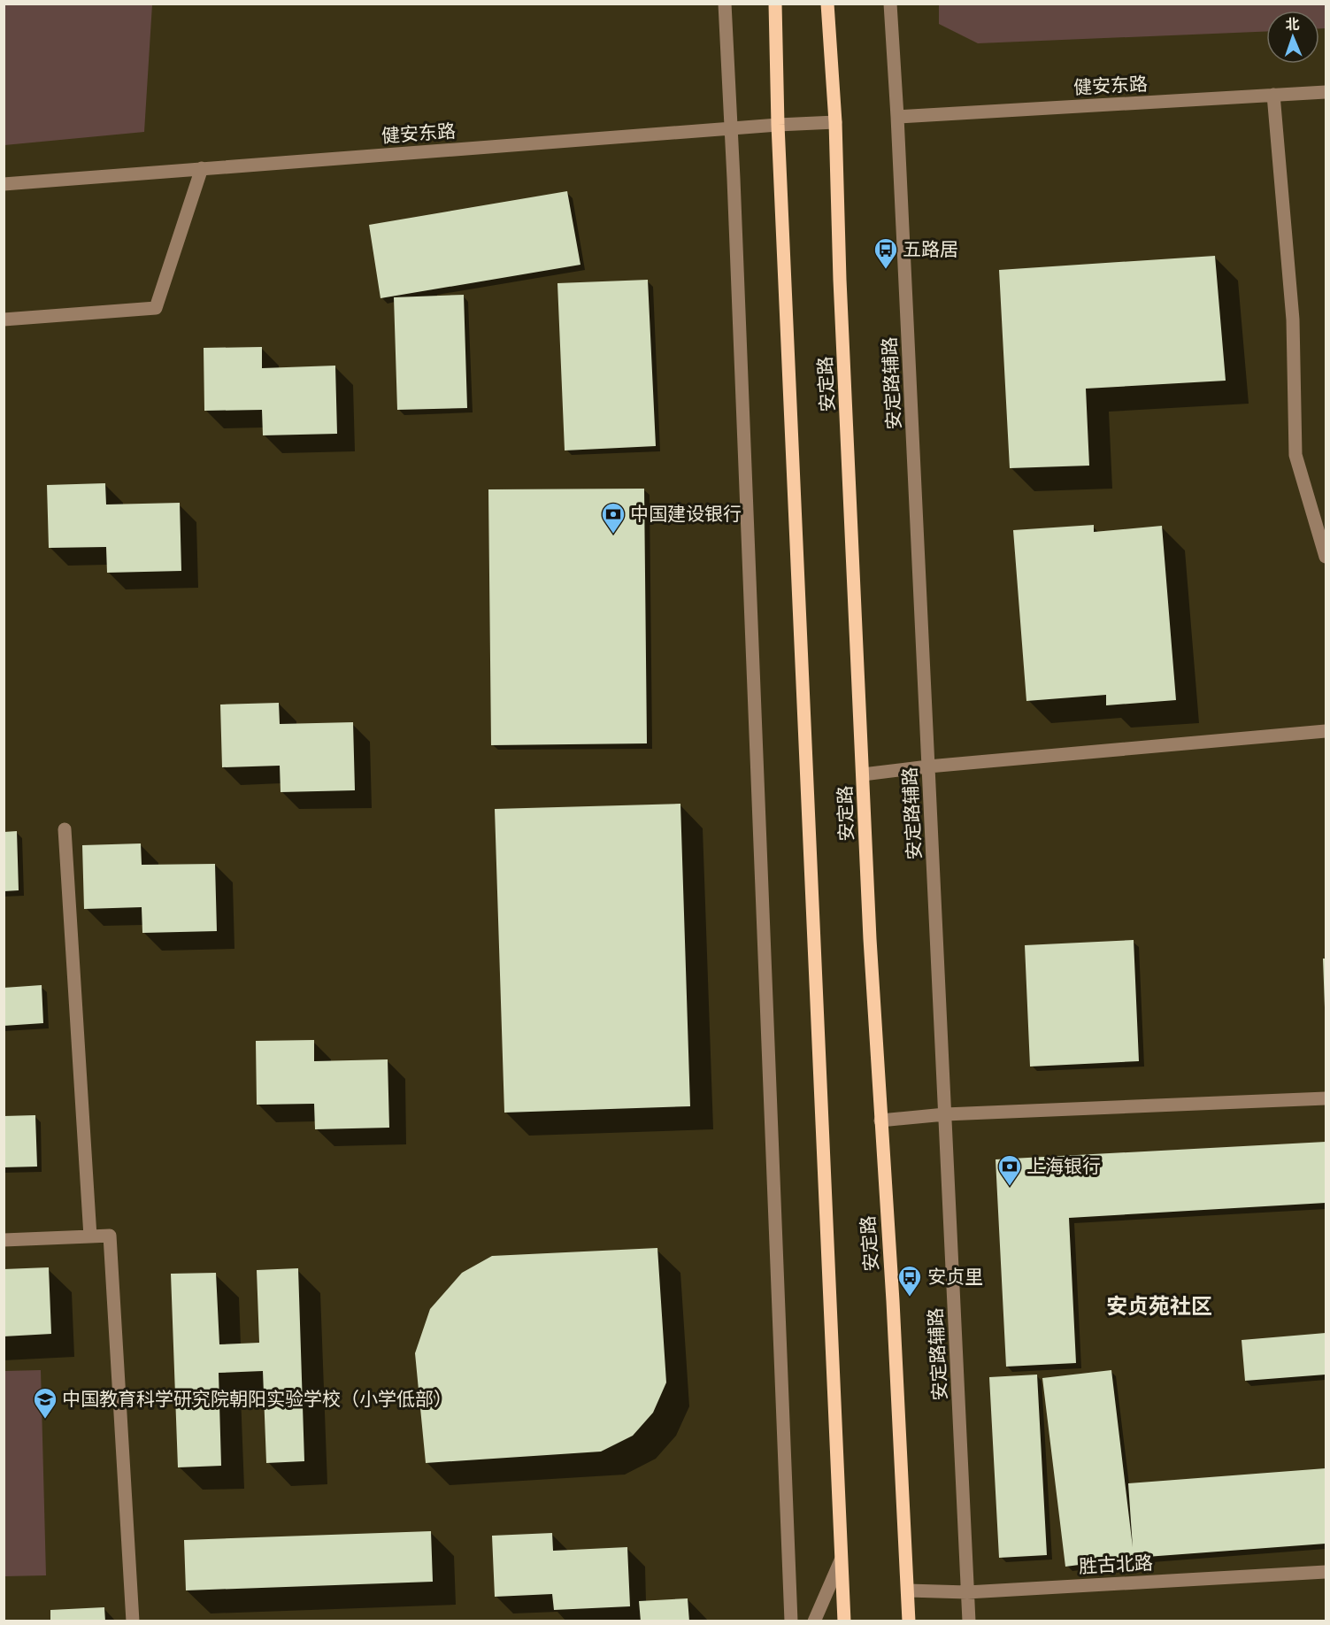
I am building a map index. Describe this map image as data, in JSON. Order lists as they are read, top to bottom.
{
  "streets": {
    "main road": ["安定路"],
    "street": ["健安东路", "安定路辅路", "胜古北路"]
  },
  "crossings": [
    ["健安东路", "安定路辅路"],
    ["健安东路", "安定路"],
    ["安定路辅路", "胜古北路"],
    ["安定路", "胜古北路"]
  ],
  "districts": ["安贞苑社区"],
  "places": {
    "bus stop": ["五路居", "安贞里"],
    "bank": ["中国建设银行", "上海银行"],
    "school or university": ["中国教育科学研究院朝阳实验学校（小学低部）"]
  },
  "north": "top"
}
